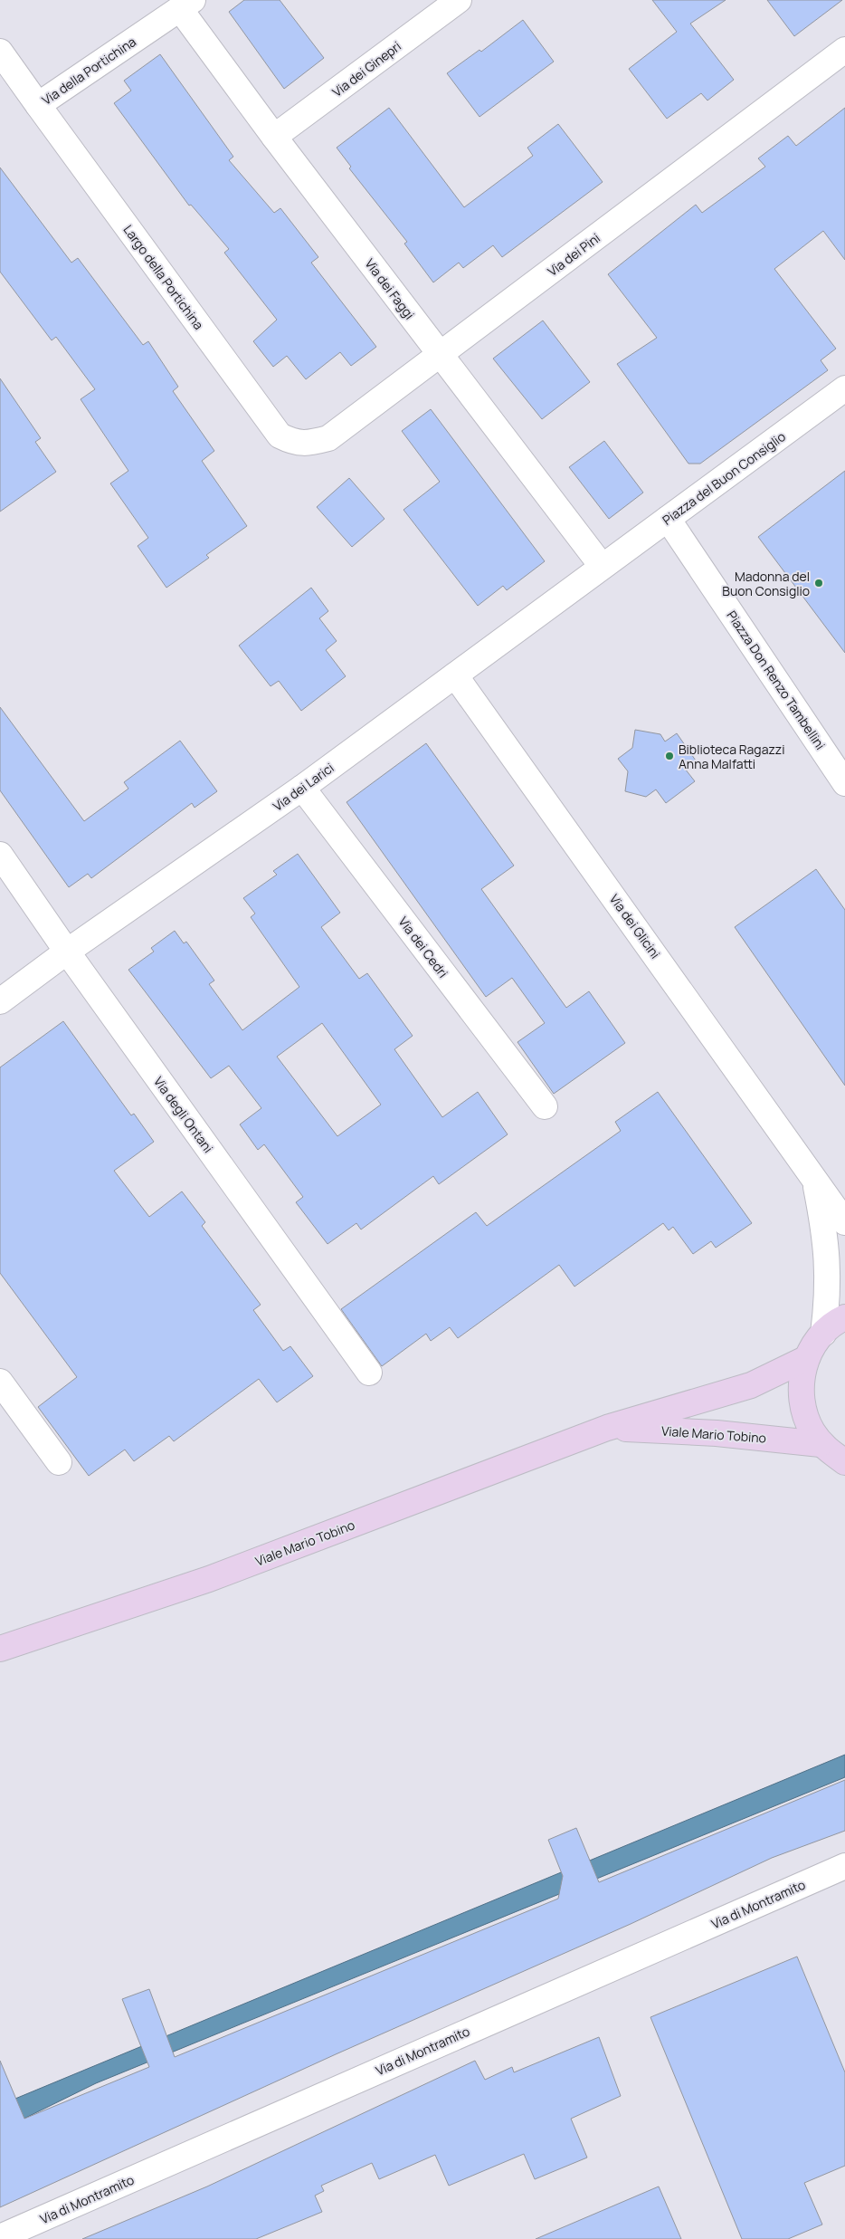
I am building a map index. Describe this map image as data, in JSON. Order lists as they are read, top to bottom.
{
  "streets": {
    "main road": ["Viale Mario Tobino"],
    "street": [
      "Via dei Ginepri",
      "Via della Portichina",
      "Via dei Pini",
      "Largo della Portichina",
      "Via dei Faggi",
      "Piazza del Buon Consiglio",
      "Piazza Don Renzo Tambellini",
      "Via dei Larici",
      "Via dei Glicini",
      "Via dei Cedri",
      "Via degli Ontani",
      "Via di Montramito"
    ]
  },
  "crossings": [
    ["Via dei Ginepri", "Via dei Faggi"],
    ["Via della Portichina", "Largo della Portichina"],
    ["Via della Portichina", "Via dei Faggi"],
    ["Via dei Pini", "Largo della Portichina"],
    ["Via dei Pini", "Via dei Faggi"],
    ["Via dei Faggi", "Piazza del Buon Consiglio"],
    ["Via dei Faggi", "Via dei Larici"],
    ["Piazza del Buon Consiglio", "Piazza Don Renzo Tambellini"],
    ["Piazza del Buon Consiglio", "Via dei Larici"],
    ["Via dei Larici", "Via dei Glicini"],
    ["Via dei Larici", "Via dei Cedri"],
    ["Via dei Larici", "Via degli Ontani"]
  ],
  "places": ["Madonna del Buon Consiglio", "Biblioteca Ragazzi Anna Malfatti"]
}
